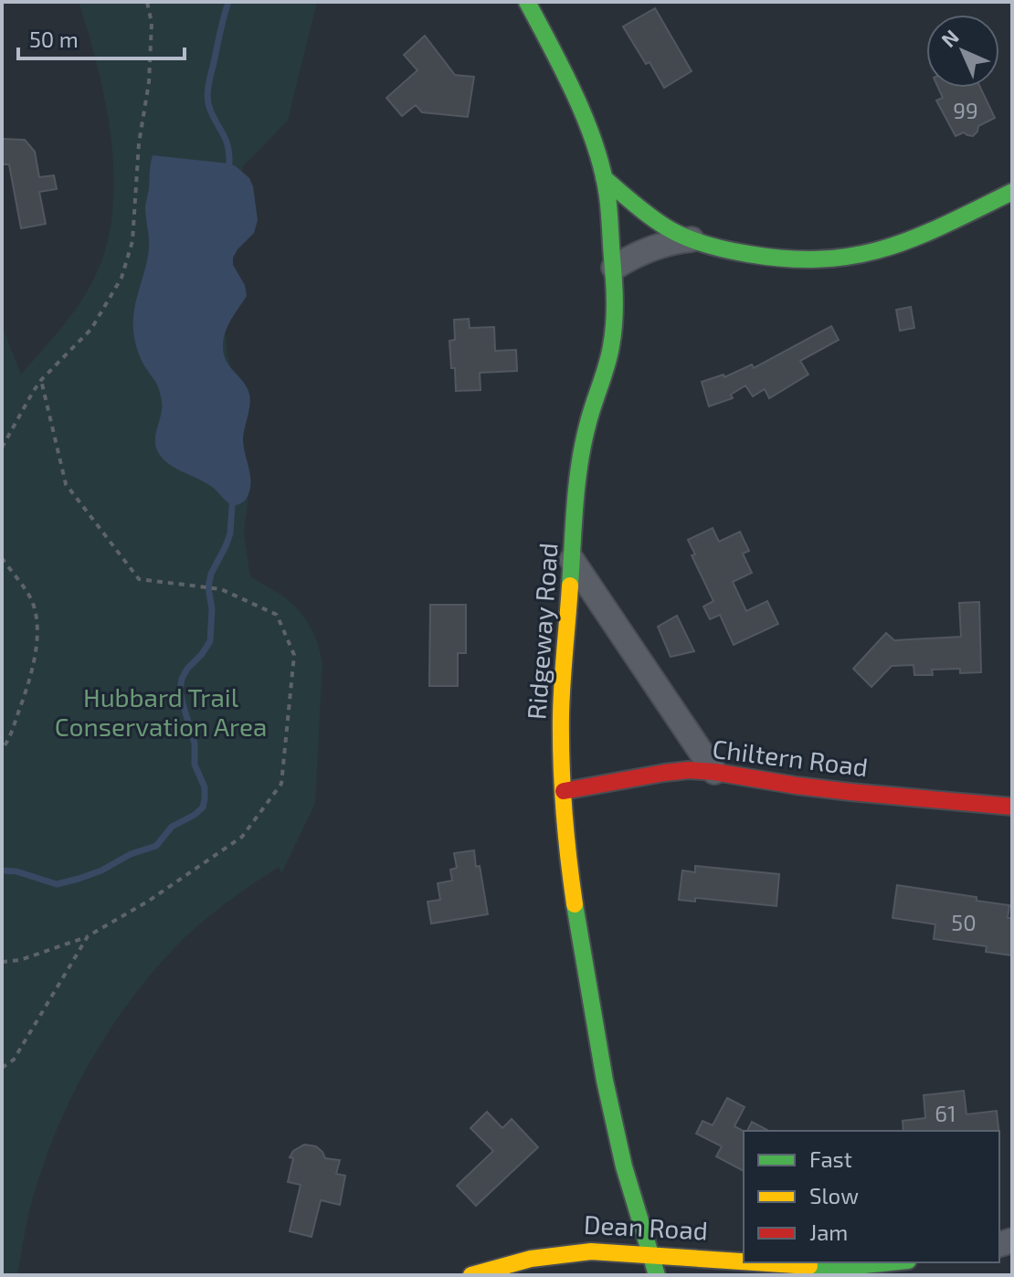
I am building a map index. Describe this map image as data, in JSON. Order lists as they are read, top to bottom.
{
  "streets": {
    "street": ["Ridgeway Road", "Chiltern Road", "Dean Road"]
  },
  "crossings": [
    ["Ridgeway Road", "Chiltern Road"],
    ["Ridgeway Road", "Dean Road"]
  ],
  "parks": ["Hubbard Trail Conservation Area"],
  "house_numbers": ["99", "50", "61"],
  "legend": ["Fast", "Slow", "Jam"],
  "scale_bar": "50 m",
  "north": "top left"
}
